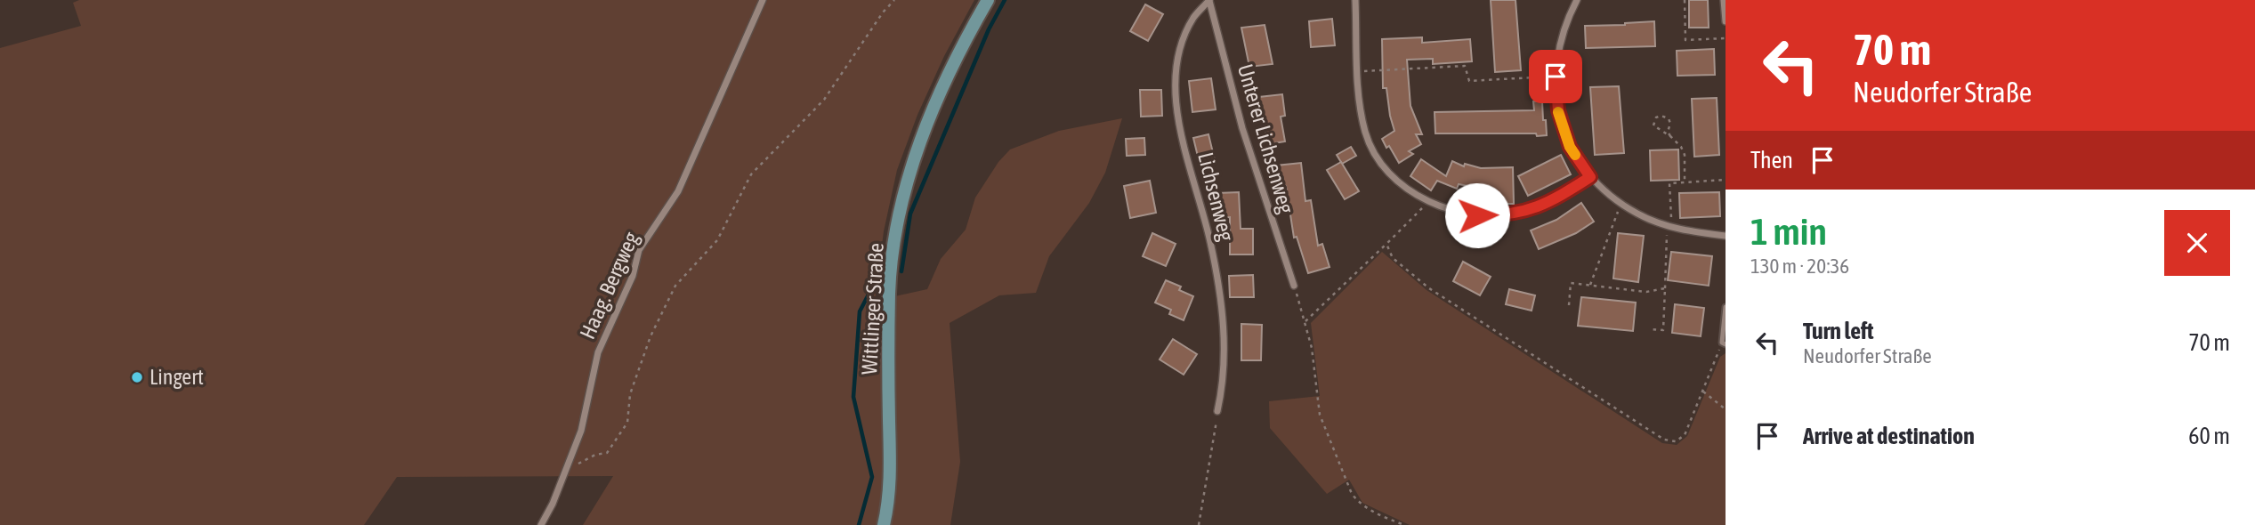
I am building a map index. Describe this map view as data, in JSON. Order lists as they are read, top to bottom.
{
  "streets": {
    "street": [
      "Unterer Lichsenweg",
      "Lichsenweg",
      "Haag. Bergweg",
      "Wittlinger Straße"
    ]
  },
  "crossings": [
    ["Unterer Lichsenweg", "Lichsenweg"]
  ],
  "places": ["Lingert"],
  "page": {
    "turn": ["70 m", "Neudorfer Straße"],
    "then": "Then",
    "heading": ["1 min", "130 m · 20:36"],
    "list": [
      {
        "name": "Turn left",
        "note": "Neudorfer Straße",
        "value": "70 m"
      },
      {
        "name": "Arrive at destination",
        "value": "60 m"
      }
    ]
  }
}
